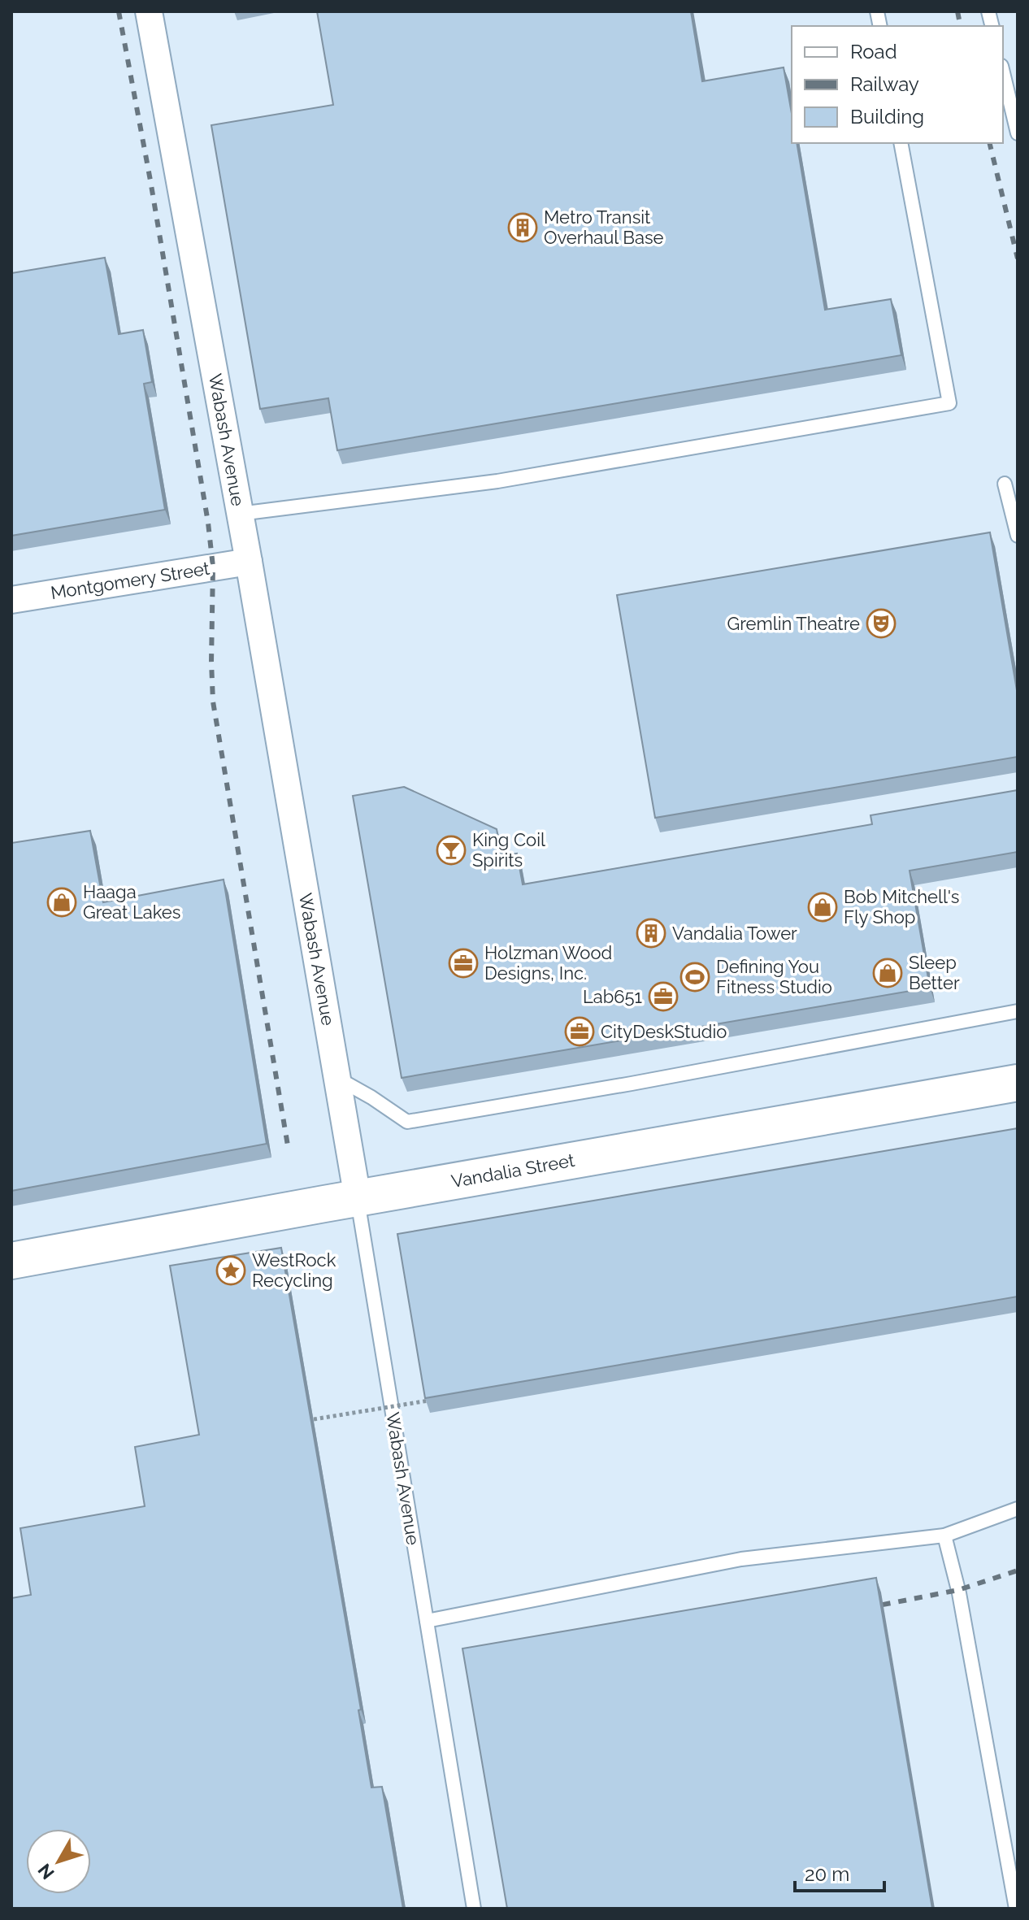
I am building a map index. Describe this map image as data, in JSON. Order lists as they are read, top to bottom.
{
  "streets": {
    "main road": ["Vandalia Street"],
    "street": ["Wabash Avenue", "Montgomery Street"]
  },
  "crossings": [
    ["Wabash Avenue", "Montgomery Street"],
    ["Wabash Avenue", "Vandalia Street"]
  ],
  "places": {
    "building": ["Metro Transit Overhaul Base", "Vandalia Tower"],
    "theatre": ["Gremlin Theatre"],
    "bar": ["King Coil Spirits"],
    "shop": ["Haaga Great Lakes", "Bob Mitchell's Fly Shop", "Sleep Better"],
    "office": ["Holzman Wood Designs, Inc.", "Lab651", "CityDeskStudio"],
    "sports": ["Defining You Fitness Studio"],
    "place": ["WestRock Recycling"]
  },
  "legend": ["Road", "Railway", "Building"],
  "scale_bar": "20 m",
  "north": "bottom left"
}
